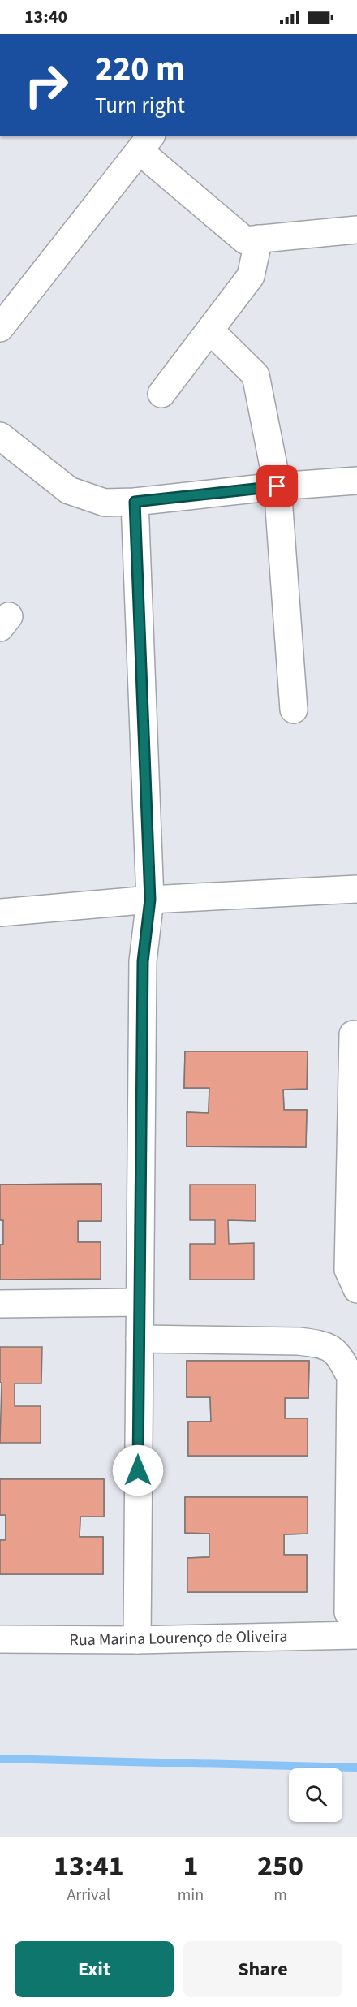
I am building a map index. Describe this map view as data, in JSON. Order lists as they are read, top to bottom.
{
  "streets": {
    "street": ["Rua Marina Lourenço de Oliveira"]
  },
  "page": {
    "status": "13:40",
    "turn": ["220 m", "Turn right"],
    "eta": [
      "13:41",
      "Arrival",
      "1",
      "min",
      "250",
      "m"
    ],
    "buttons": ["Exit", "Share"]
  }
}
